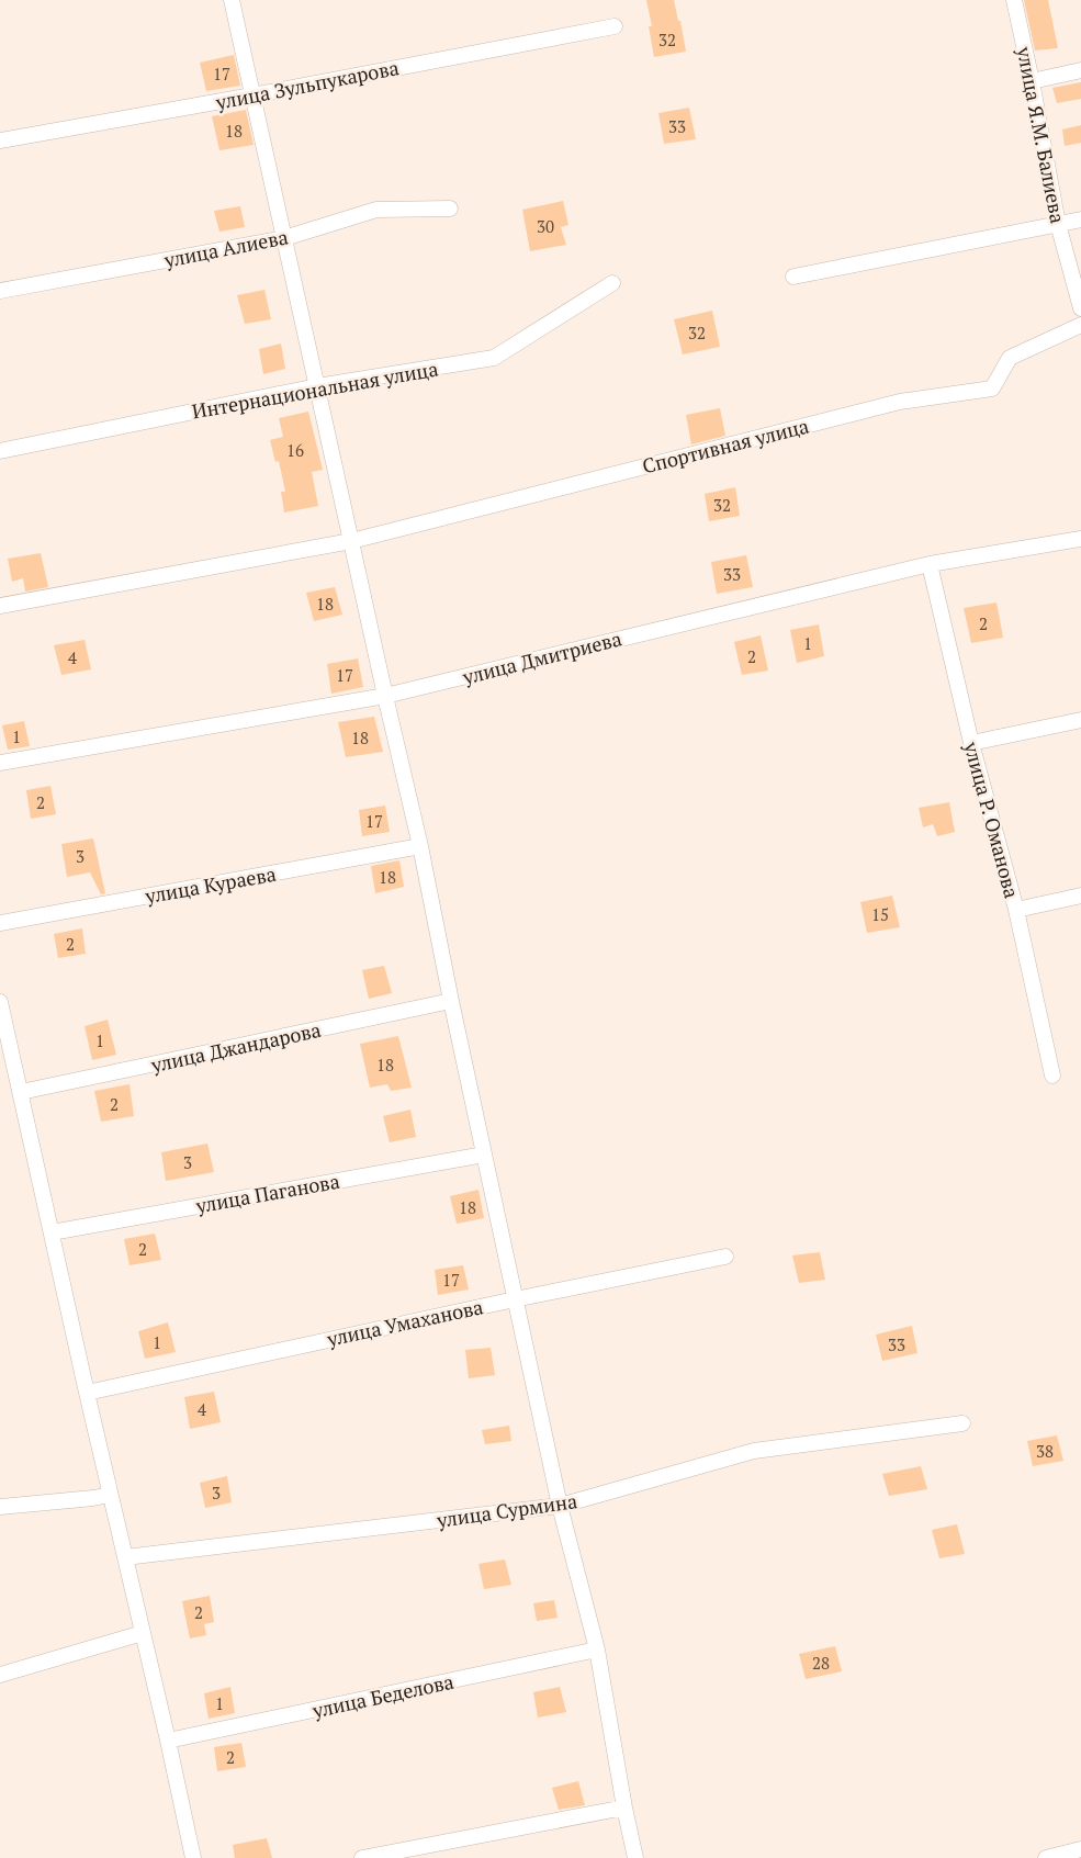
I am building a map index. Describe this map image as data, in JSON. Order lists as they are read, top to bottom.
{
  "streets": {
    "street": [
      "улица Зульпукарова",
      "улица Я.М. Балиева",
      "улица Алиева",
      "Интернациональная улица",
      "Спортивная улица",
      "улица Дмитриева",
      "улица Р. Оманова",
      "улица Кураева",
      "улица Джандарова",
      "улица Паганова",
      "улица Умаханова",
      "улица Сурмина",
      "улица Беделова"
    ]
  },
  "crossings": [
    ["улица Дмитриева", "улица Р. Оманова"]
  ],
  "house_numbers": [
    "32",
    "17",
    "33",
    "18",
    "30",
    "32",
    "16",
    "32",
    "33",
    "18",
    "2",
    "1",
    "2",
    "4",
    "17",
    "1",
    "18",
    "2",
    "17",
    "3",
    "18",
    "15",
    "2",
    "1",
    "18",
    "2",
    "3",
    "18",
    "2",
    "17",
    "1",
    "33",
    "4",
    "38",
    "3",
    "2",
    "28",
    "1",
    "2"
  ]
}
